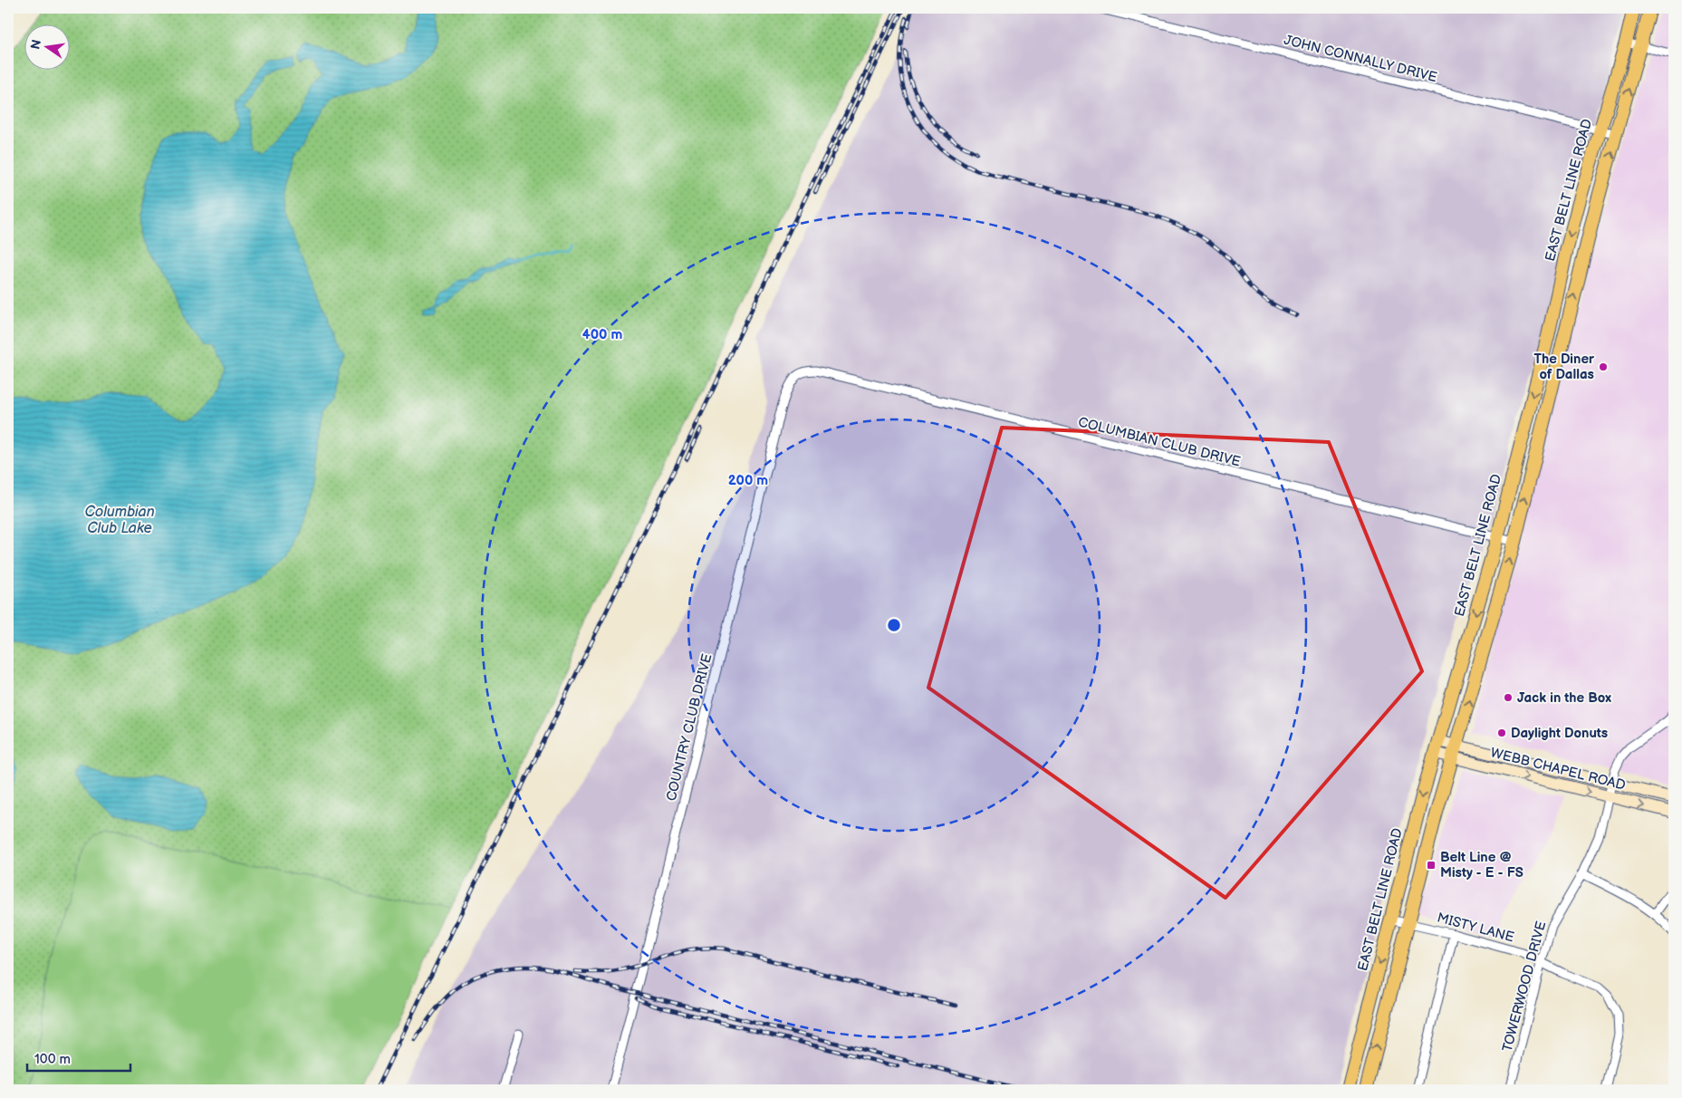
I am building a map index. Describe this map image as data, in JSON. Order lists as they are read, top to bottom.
{
  "streets": {
    "main road": ["EAST BELT LINE ROAD", "WEBB CHAPEL ROAD"],
    "street": [
      "JOHN CONNALLY DRIVE",
      "COLUMBIAN CLUB DRIVE",
      "COUNTRY CLUB DRIVE",
      "MISTY LANE",
      "TOWERWOOD DRIVE"
    ]
  },
  "crossings": [
    ["JOHN CONNALLY DRIVE", "EAST BELT LINE ROAD"],
    ["EAST BELT LINE ROAD", "COLUMBIAN CLUB DRIVE"],
    ["EAST BELT LINE ROAD", "WEBB CHAPEL ROAD"],
    ["EAST BELT LINE ROAD", "MISTY LANE"],
    ["COLUMBIAN CLUB DRIVE", "COUNTRY CLUB DRIVE"],
    ["WEBB CHAPEL ROAD", "TOWERWOOD DRIVE"],
    ["MISTY LANE", "TOWERWOOD DRIVE"]
  ],
  "water": ["Columbian Club Lake"],
  "places": {
    "other": ["The Diner of Dallas", "Jack in the Box", "Daylight Donuts"],
    "transit": ["Belt Line @ Misty - E - FS"]
  },
  "scale_bar": "100 m",
  "north": "left",
  "rings": ["400 m", "200 m"]
}
